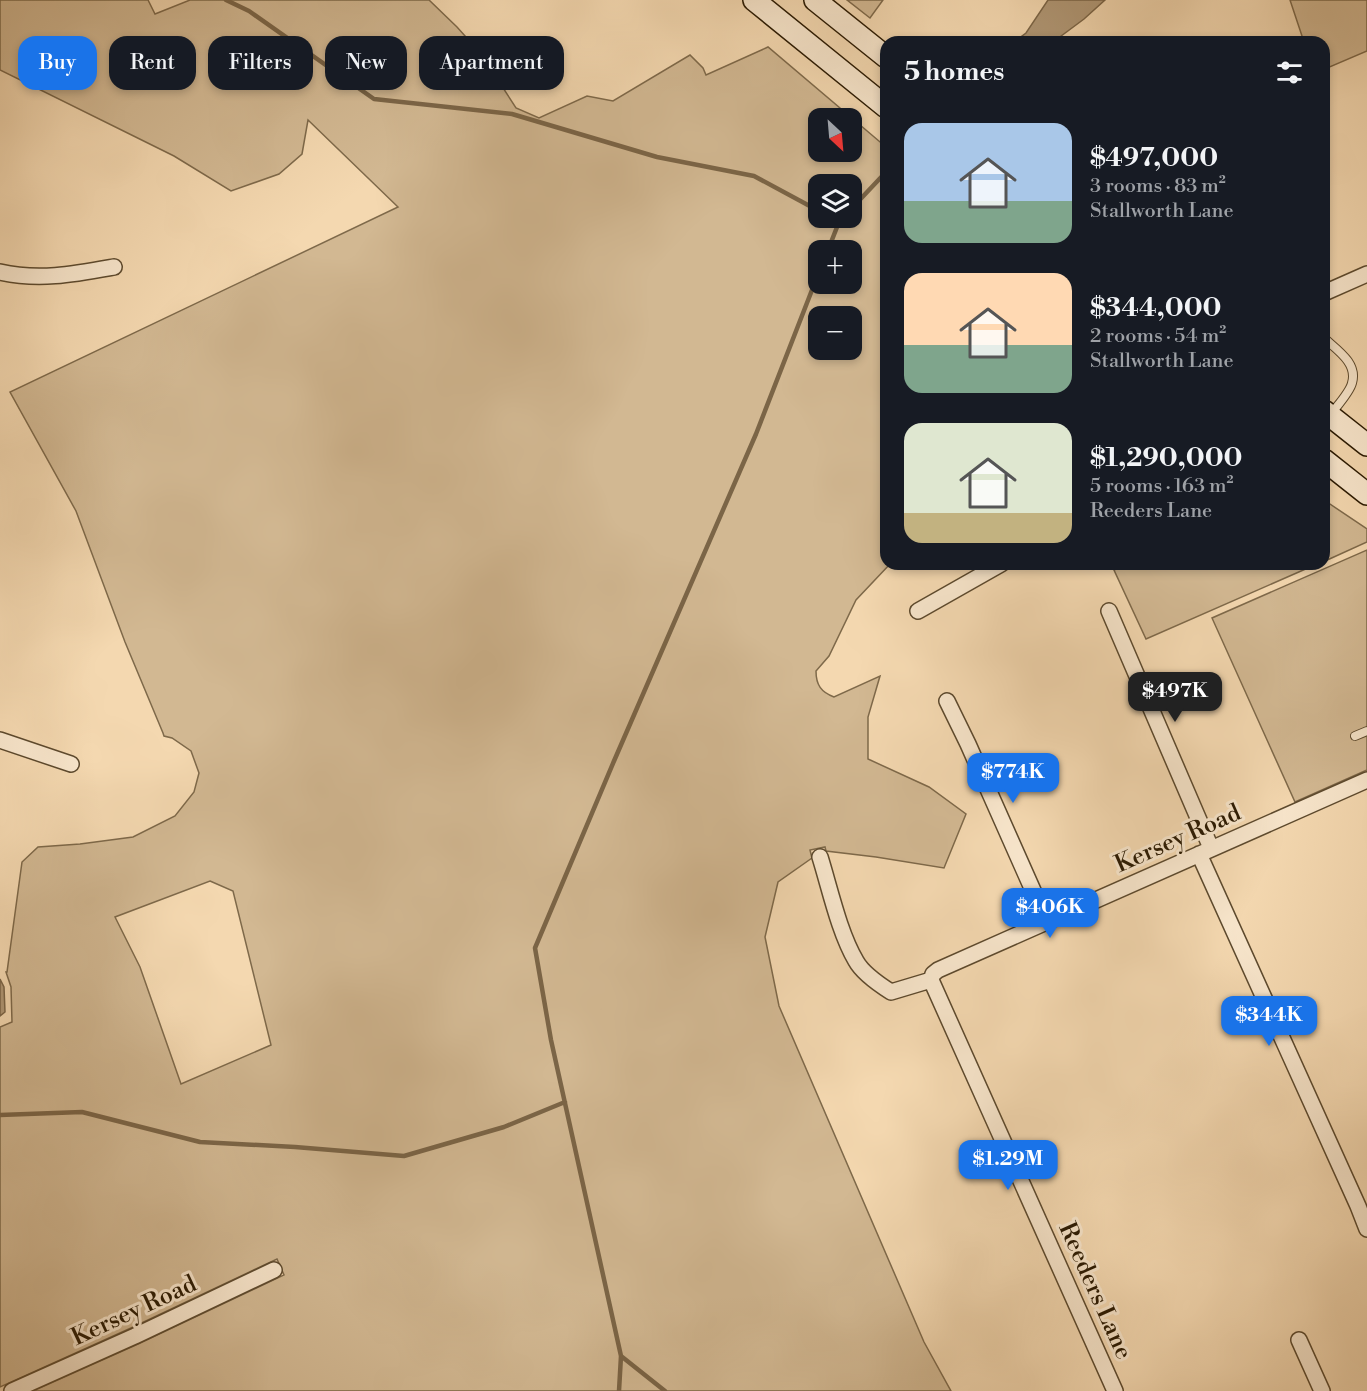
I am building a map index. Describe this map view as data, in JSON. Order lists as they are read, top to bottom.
{
  "streets": {
    "street": ["Kersey Road", "Reeders Lane"]
  },
  "crossings": [
    ["Kersey Road", "Reeders Lane"]
  ],
  "north": "bottom right",
  "page": {
    "chip": [
      "Buy",
      "Rent",
      "Filters",
      "New",
      "Apartment"
    ],
    "heading": "5 homes",
    "map_buttons": ["+", "−"],
    "list": [
      {
        "name": "$497,000",
        "note": "3 rooms · 83 m² · Stallworth Lane"
      },
      {
        "name": "$344,000",
        "note": "2 rooms · 54 m² · Stallworth Lane"
      },
      {
        "name": "$1,290,000",
        "note": "5 rooms · 163 m² · Reeders Lane"
      }
    ],
    "price": [
      "$497K",
      "$774K",
      "$406K",
      "$344K",
      "$1.29M"
    ]
  }
}
